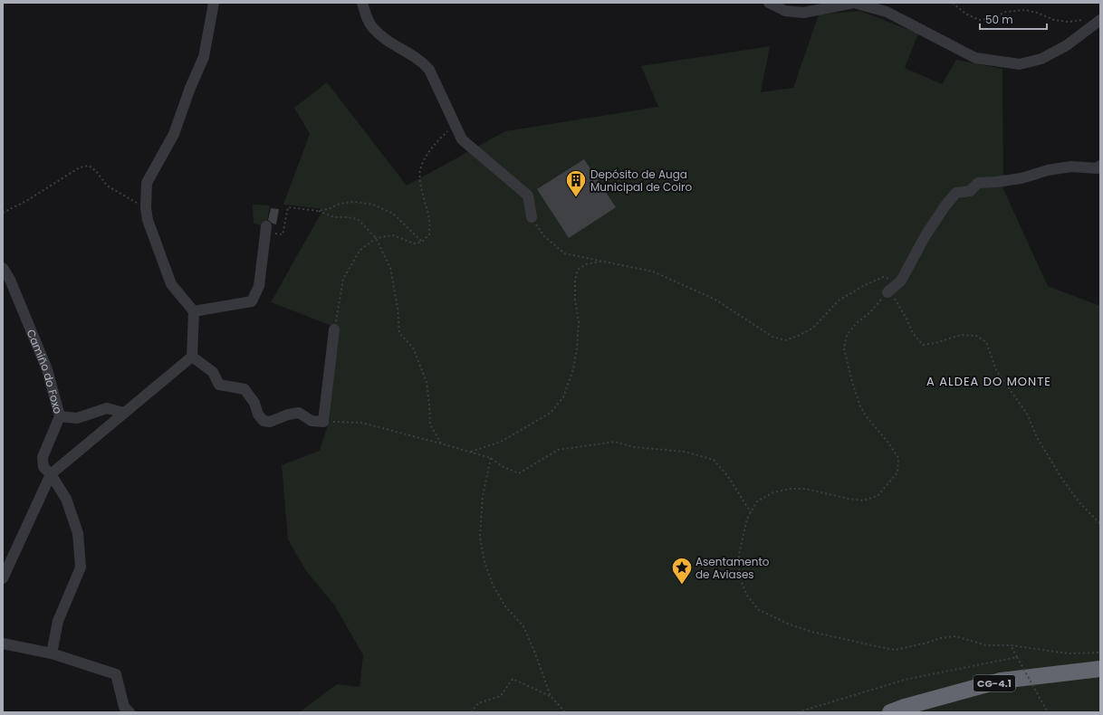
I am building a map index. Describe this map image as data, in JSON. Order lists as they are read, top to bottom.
{
  "streets": {
    "highway": ["CG-4.1"],
    "street": ["Camiño do Foxo"]
  },
  "districts": ["A ALDEA DO MONTE"],
  "places": {
    "building": ["Depósito de Auga Municipal de Coiro"],
    "place": ["Asentamento de Aviases"]
  },
  "scale_bar": "50 m"
}
